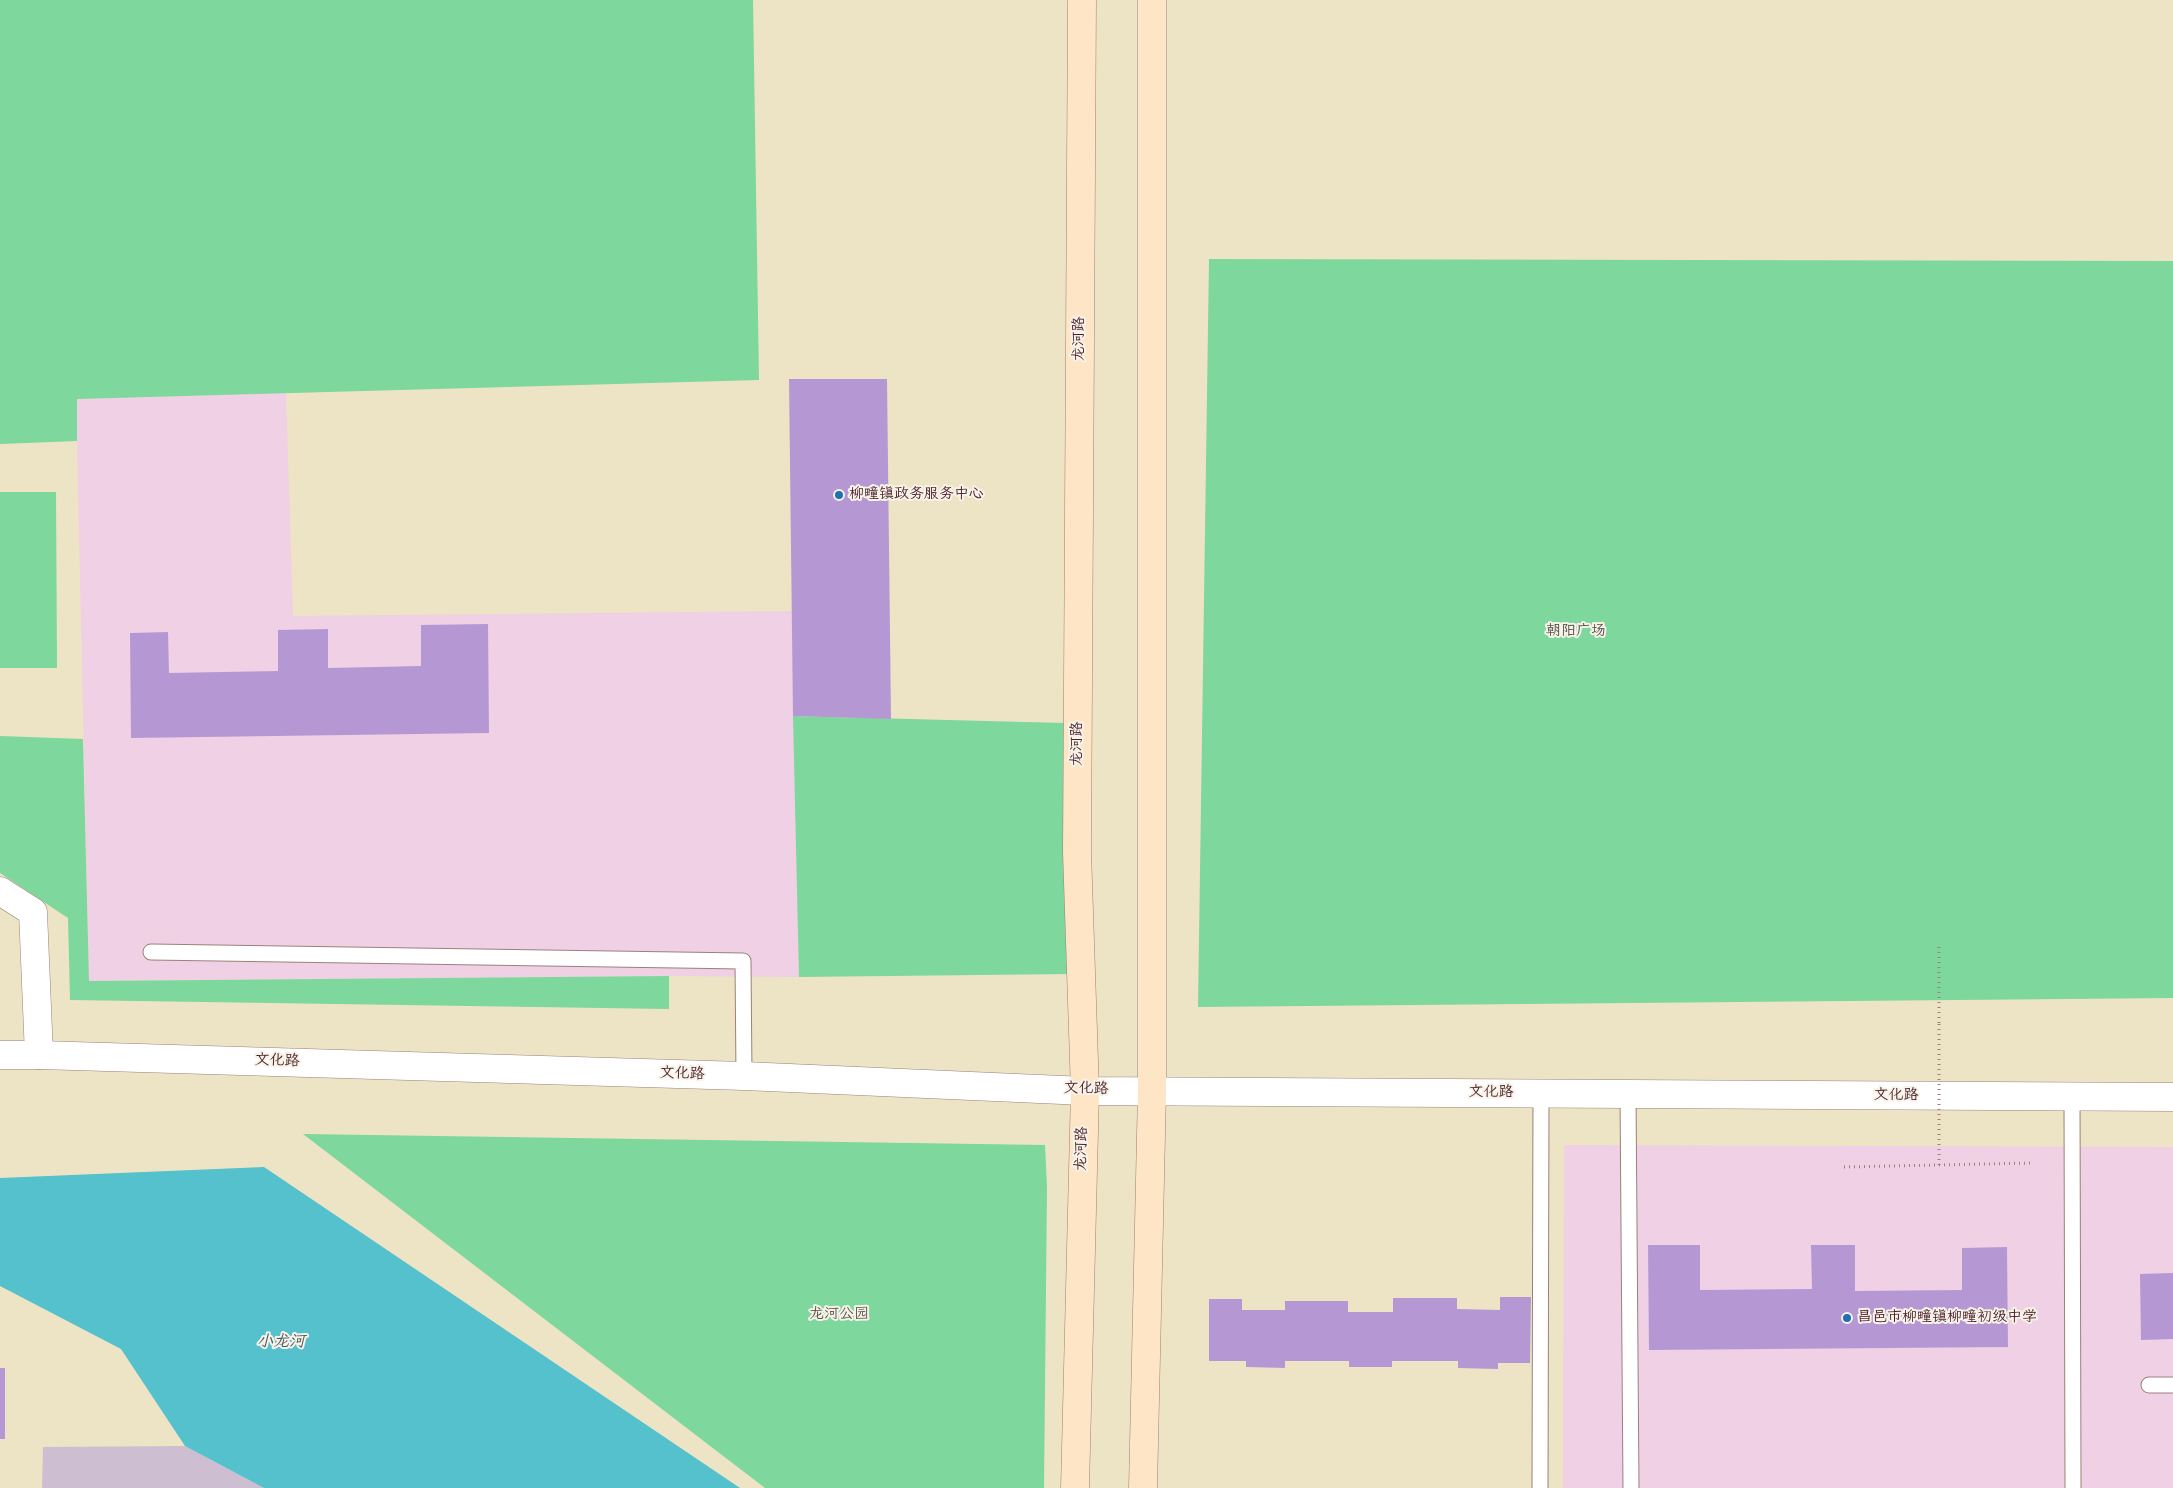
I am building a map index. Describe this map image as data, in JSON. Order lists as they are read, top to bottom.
{
  "streets": {
    "main road": ["龙河路"],
    "street": ["文化路"]
  },
  "crossings": [
    ["龙河路", "文化路"]
  ],
  "water": ["小龙河"],
  "parks": ["朝阳广场", "龙河公园"],
  "places": ["柳疃镇政务服务中心", "昌邑市柳疃镇柳疃初级中学"]
}
